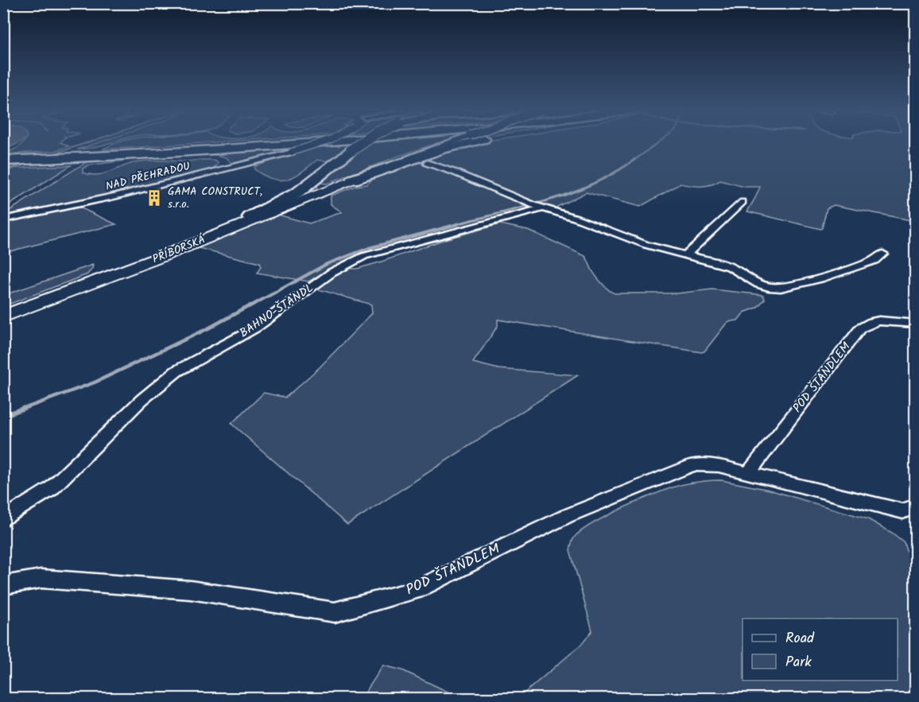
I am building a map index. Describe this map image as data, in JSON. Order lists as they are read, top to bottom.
{
  "streets": {
    "main road": ["PŘÍBORSKÁ"],
    "street": ["NAD PŘEHRADOU", "BAHNO-ŠTANDL", "POD ŠTANDLEM"]
  },
  "places": {
    "building": ["GAMA CONSTRUCT, s.r.o."]
  },
  "legend": ["Road", "Park"]
}
